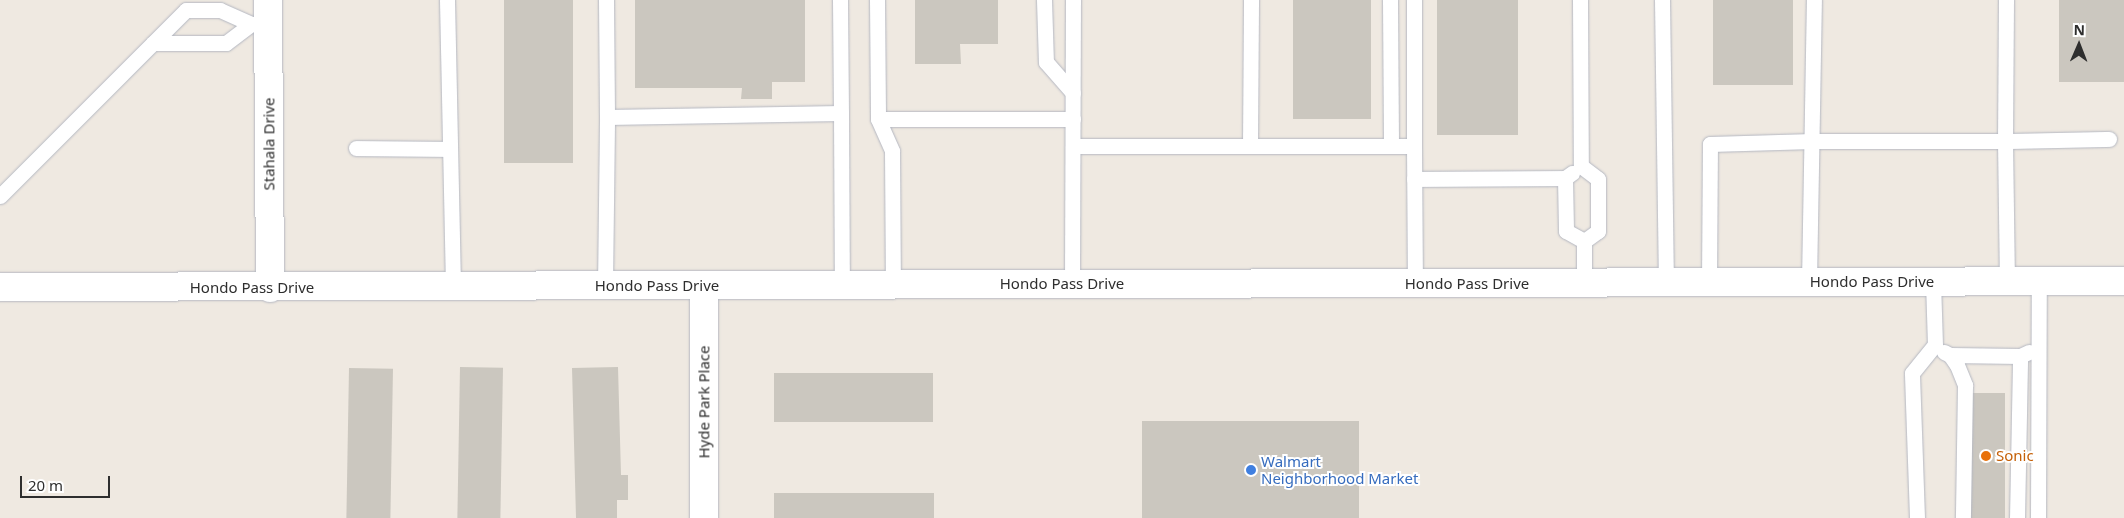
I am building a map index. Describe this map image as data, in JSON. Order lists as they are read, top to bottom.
{
  "streets": {
    "main road": ["Stahala Drive", "Hondo Pass Drive", "Hyde Park Place"]
  },
  "crossings": [
    ["Stahala Drive", "Hondo Pass Drive"],
    ["Hondo Pass Drive", "Hyde Park Place"]
  ],
  "places": ["Sonic", "Walmart Neighborhood Market"],
  "scale_bar": "20 m",
  "north": "top"
}
